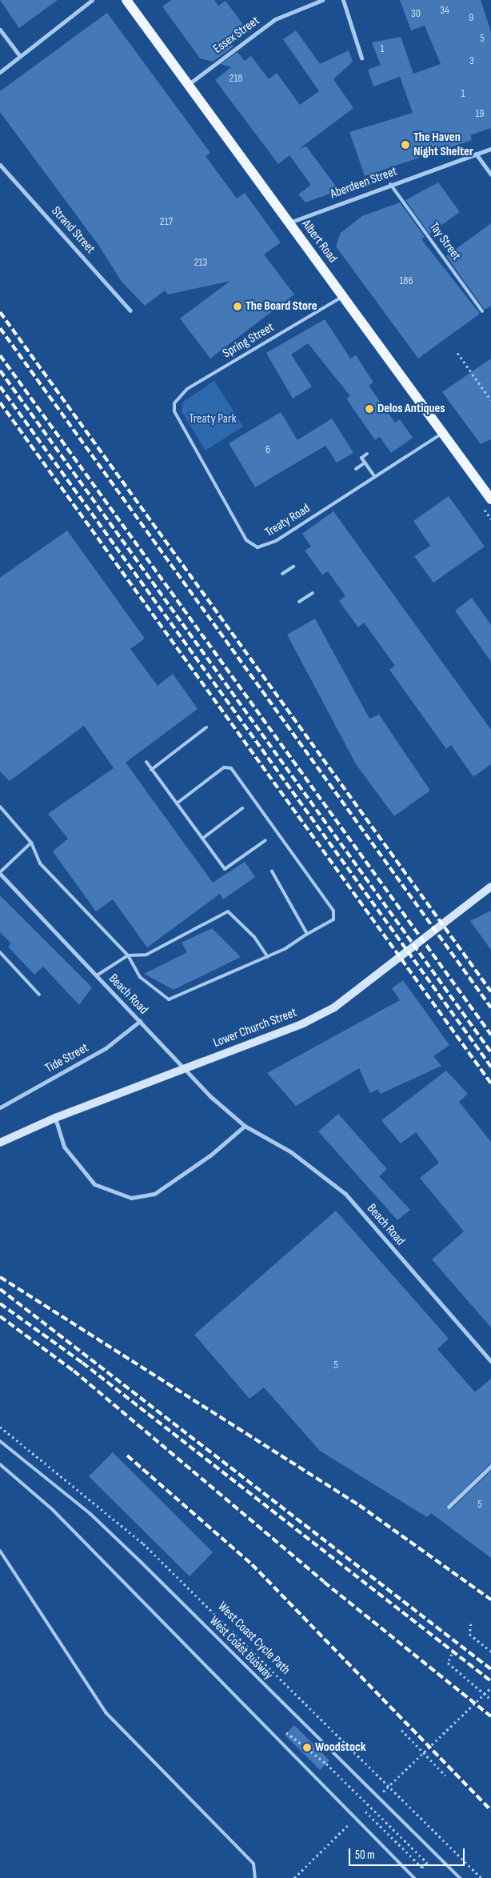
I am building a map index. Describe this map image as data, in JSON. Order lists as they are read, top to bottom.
{
  "streets": {
    "main road": ["Albert Road", "Lower Church Street"],
    "street": [
      "Essex Street",
      "Aberdeen Street",
      "Strand Street",
      "Beach Road",
      "Tide Street"
    ],
    "lane": [
      "Tay Street",
      "Spring Street",
      "Treaty Road",
      "West Coast Busway"
    ],
    "path": ["West Coast Cycle Path"]
  },
  "crossings": [
    ["Essex Street", "Albert Road"],
    ["Aberdeen Street", "Albert Road"],
    ["Aberdeen Street", "Tay Street"],
    ["Albert Road", "Spring Street"],
    ["Albert Road", "Treaty Road"],
    ["Spring Street", "Treaty Road"],
    ["Beach Road", "Tide Street"]
  ],
  "parks": ["Treaty Park"],
  "places": [
    "The Haven Night Shelter",
    "The Board Store",
    "Delos Antiques",
    "Woodstock"
  ],
  "house_numbers": [
    "34",
    "30",
    "9",
    "5",
    "1",
    "3",
    "218",
    "1",
    "19",
    "217",
    "213",
    "186",
    "6",
    "5",
    "5"
  ],
  "scale_bar": "50 m"
}
